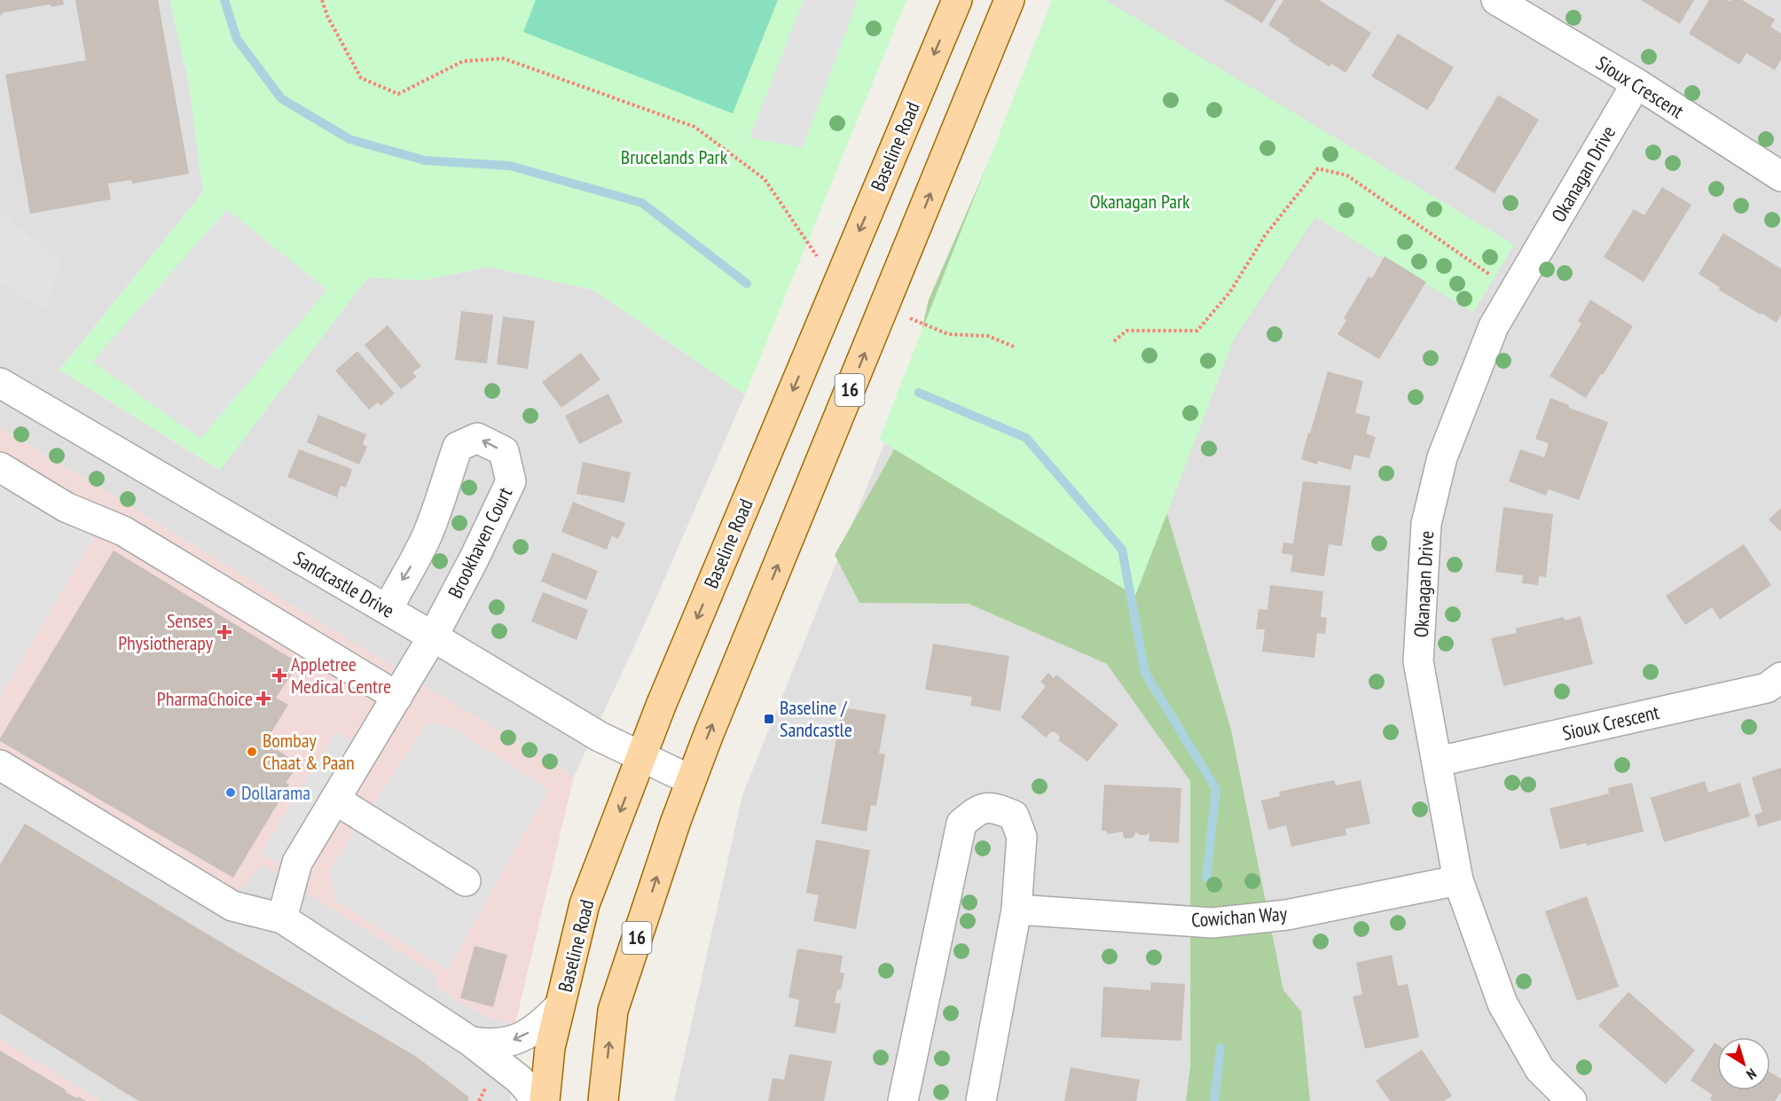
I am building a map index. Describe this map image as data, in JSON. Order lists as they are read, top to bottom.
{
  "streets": {
    "main road": ["Baseline Road", "16"],
    "street": [
      "Sioux Crescent",
      "Okanagan Drive",
      "Brookhaven Court",
      "Sandcastle Drive",
      "Cowichan Way"
    ]
  },
  "crossings": [
    ["Sioux Crescent", "Okanagan Drive"],
    ["Baseline Road", "Sandcastle Drive"],
    ["Okanagan Drive", "Cowichan Way"],
    ["16", "Sandcastle Drive"],
    ["Brookhaven Court", "Sandcastle Drive"]
  ],
  "parks": ["Brucelands Park", "Okanagan Park"],
  "places": {
    "health": ["Senses Physiotherapy", "Appletree Medical Centre", "PharmaChoice"],
    "transit": ["Baseline / Sandcastle"],
    "other": ["Bombay Chaat & Paan", "Dollarama"]
  },
  "north": "bottom right"
}
